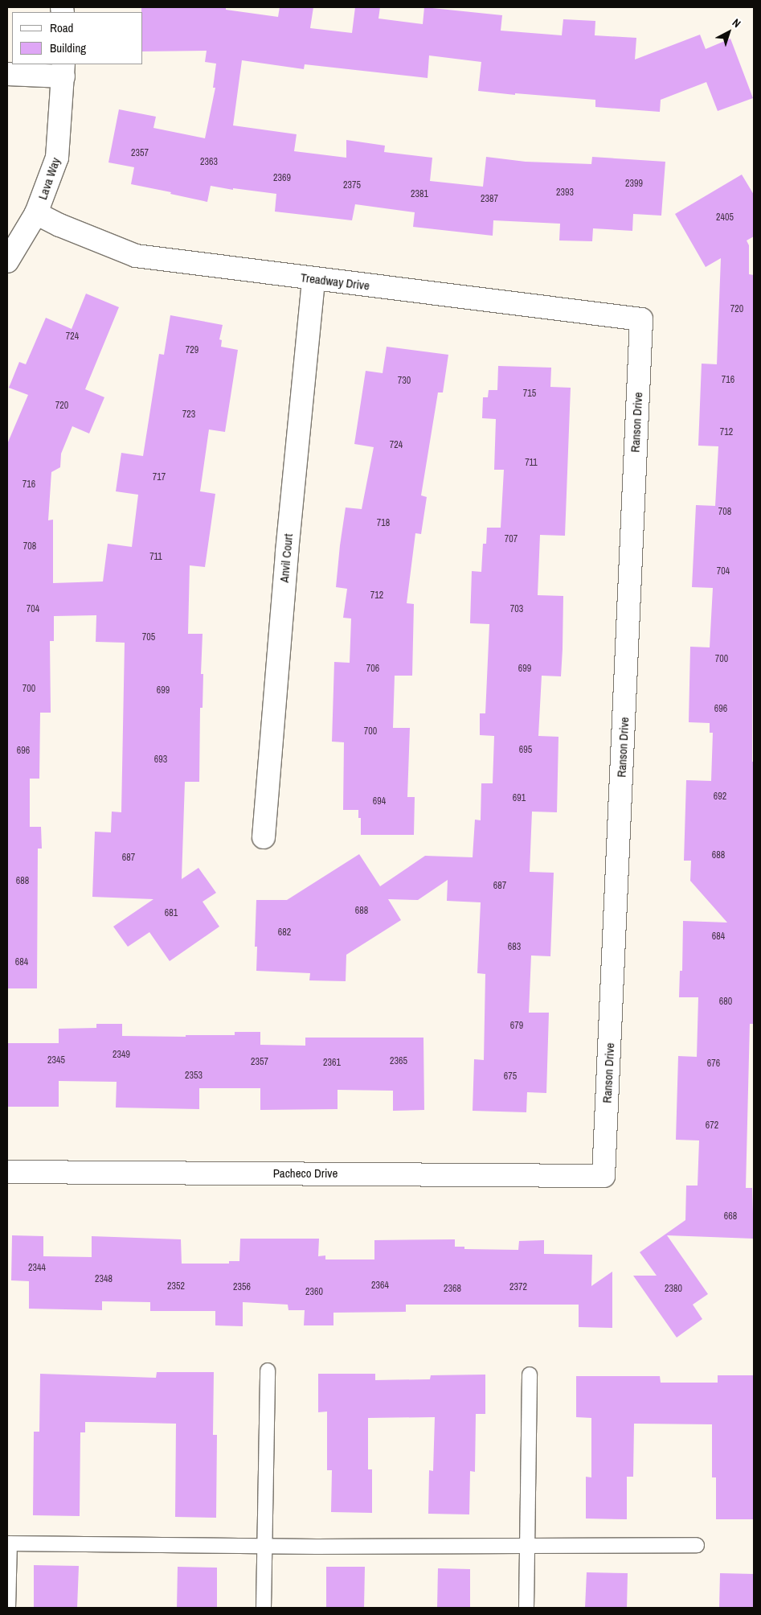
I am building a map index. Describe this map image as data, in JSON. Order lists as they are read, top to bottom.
{
  "streets": {
    "street": [
      "Lava Way",
      "Treadway Drive",
      "Ranson Drive",
      "Anvil Court",
      "Pacheco Drive"
    ]
  },
  "crossings": [
    ["Lava Way", "Treadway Drive"],
    ["Treadway Drive", "Ranson Drive"],
    ["Treadway Drive", "Anvil Court"],
    ["Ranson Drive", "Pacheco Drive"]
  ],
  "house_numbers": [
    "2357",
    "2363",
    "2369",
    "2399",
    "2375",
    "2393",
    "2381",
    "2387",
    "2405",
    "720",
    "724",
    "729",
    "716",
    "730",
    "715",
    "720",
    "723",
    "712",
    "724",
    "711",
    "717",
    "716",
    "708",
    "718",
    "707",
    "708",
    "711",
    "704",
    "712",
    "704",
    "703",
    "705",
    "700",
    "706",
    "699",
    "700",
    "699",
    "696",
    "700",
    "695",
    "696",
    "693",
    "692",
    "691",
    "694",
    "688",
    "687",
    "688",
    "687",
    "688",
    "681",
    "682",
    "684",
    "683",
    "684",
    "680",
    "679",
    "2349",
    "2345",
    "2365",
    "2357",
    "2361",
    "676",
    "2353",
    "675",
    "672",
    "668",
    "2344",
    "2348",
    "2364",
    "2352",
    "2356",
    "2372",
    "2368",
    "2380",
    "2360"
  ],
  "legend": ["Road", "Building"],
  "north": "top right"
}
